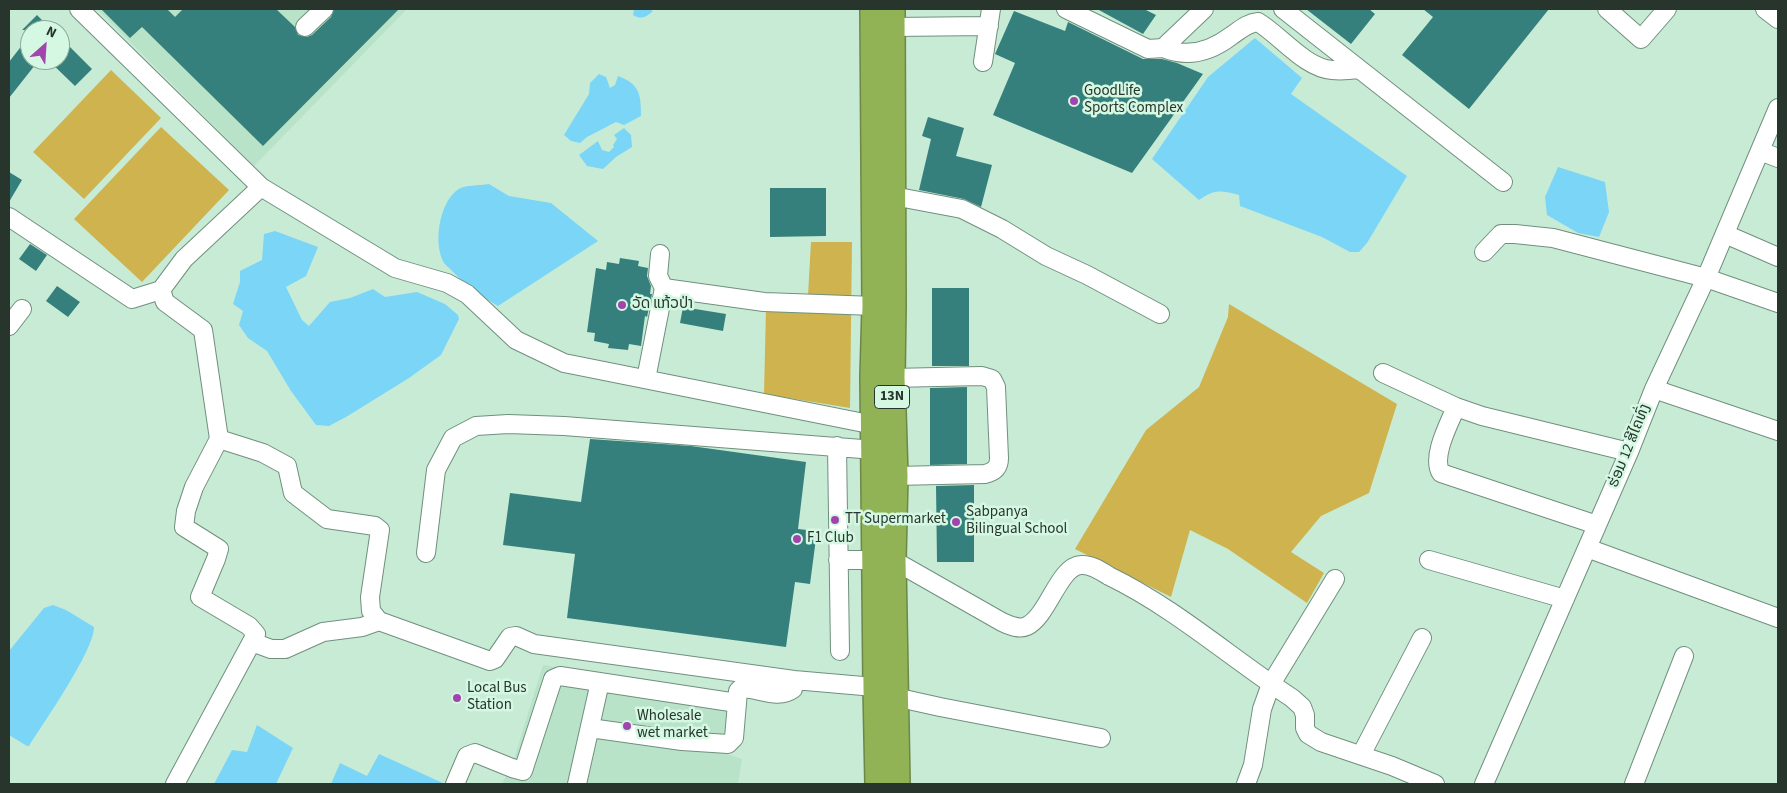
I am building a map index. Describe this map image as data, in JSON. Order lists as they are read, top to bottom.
{
  "streets": {
    "highway": ["13N"],
    "street": ["ຮ່ອມ 12 ສີໄຄທົ່ງ"]
  },
  "places": [
    "GoodLife Sports Complex",
    "ວັດ ແກ້ວປ່າ",
    "TT Supermarket",
    "Sabpanya Bilingual School",
    "F1 Club",
    "Local Bus Station",
    "Wholesale wet market"
  ],
  "north": "top right"
}
